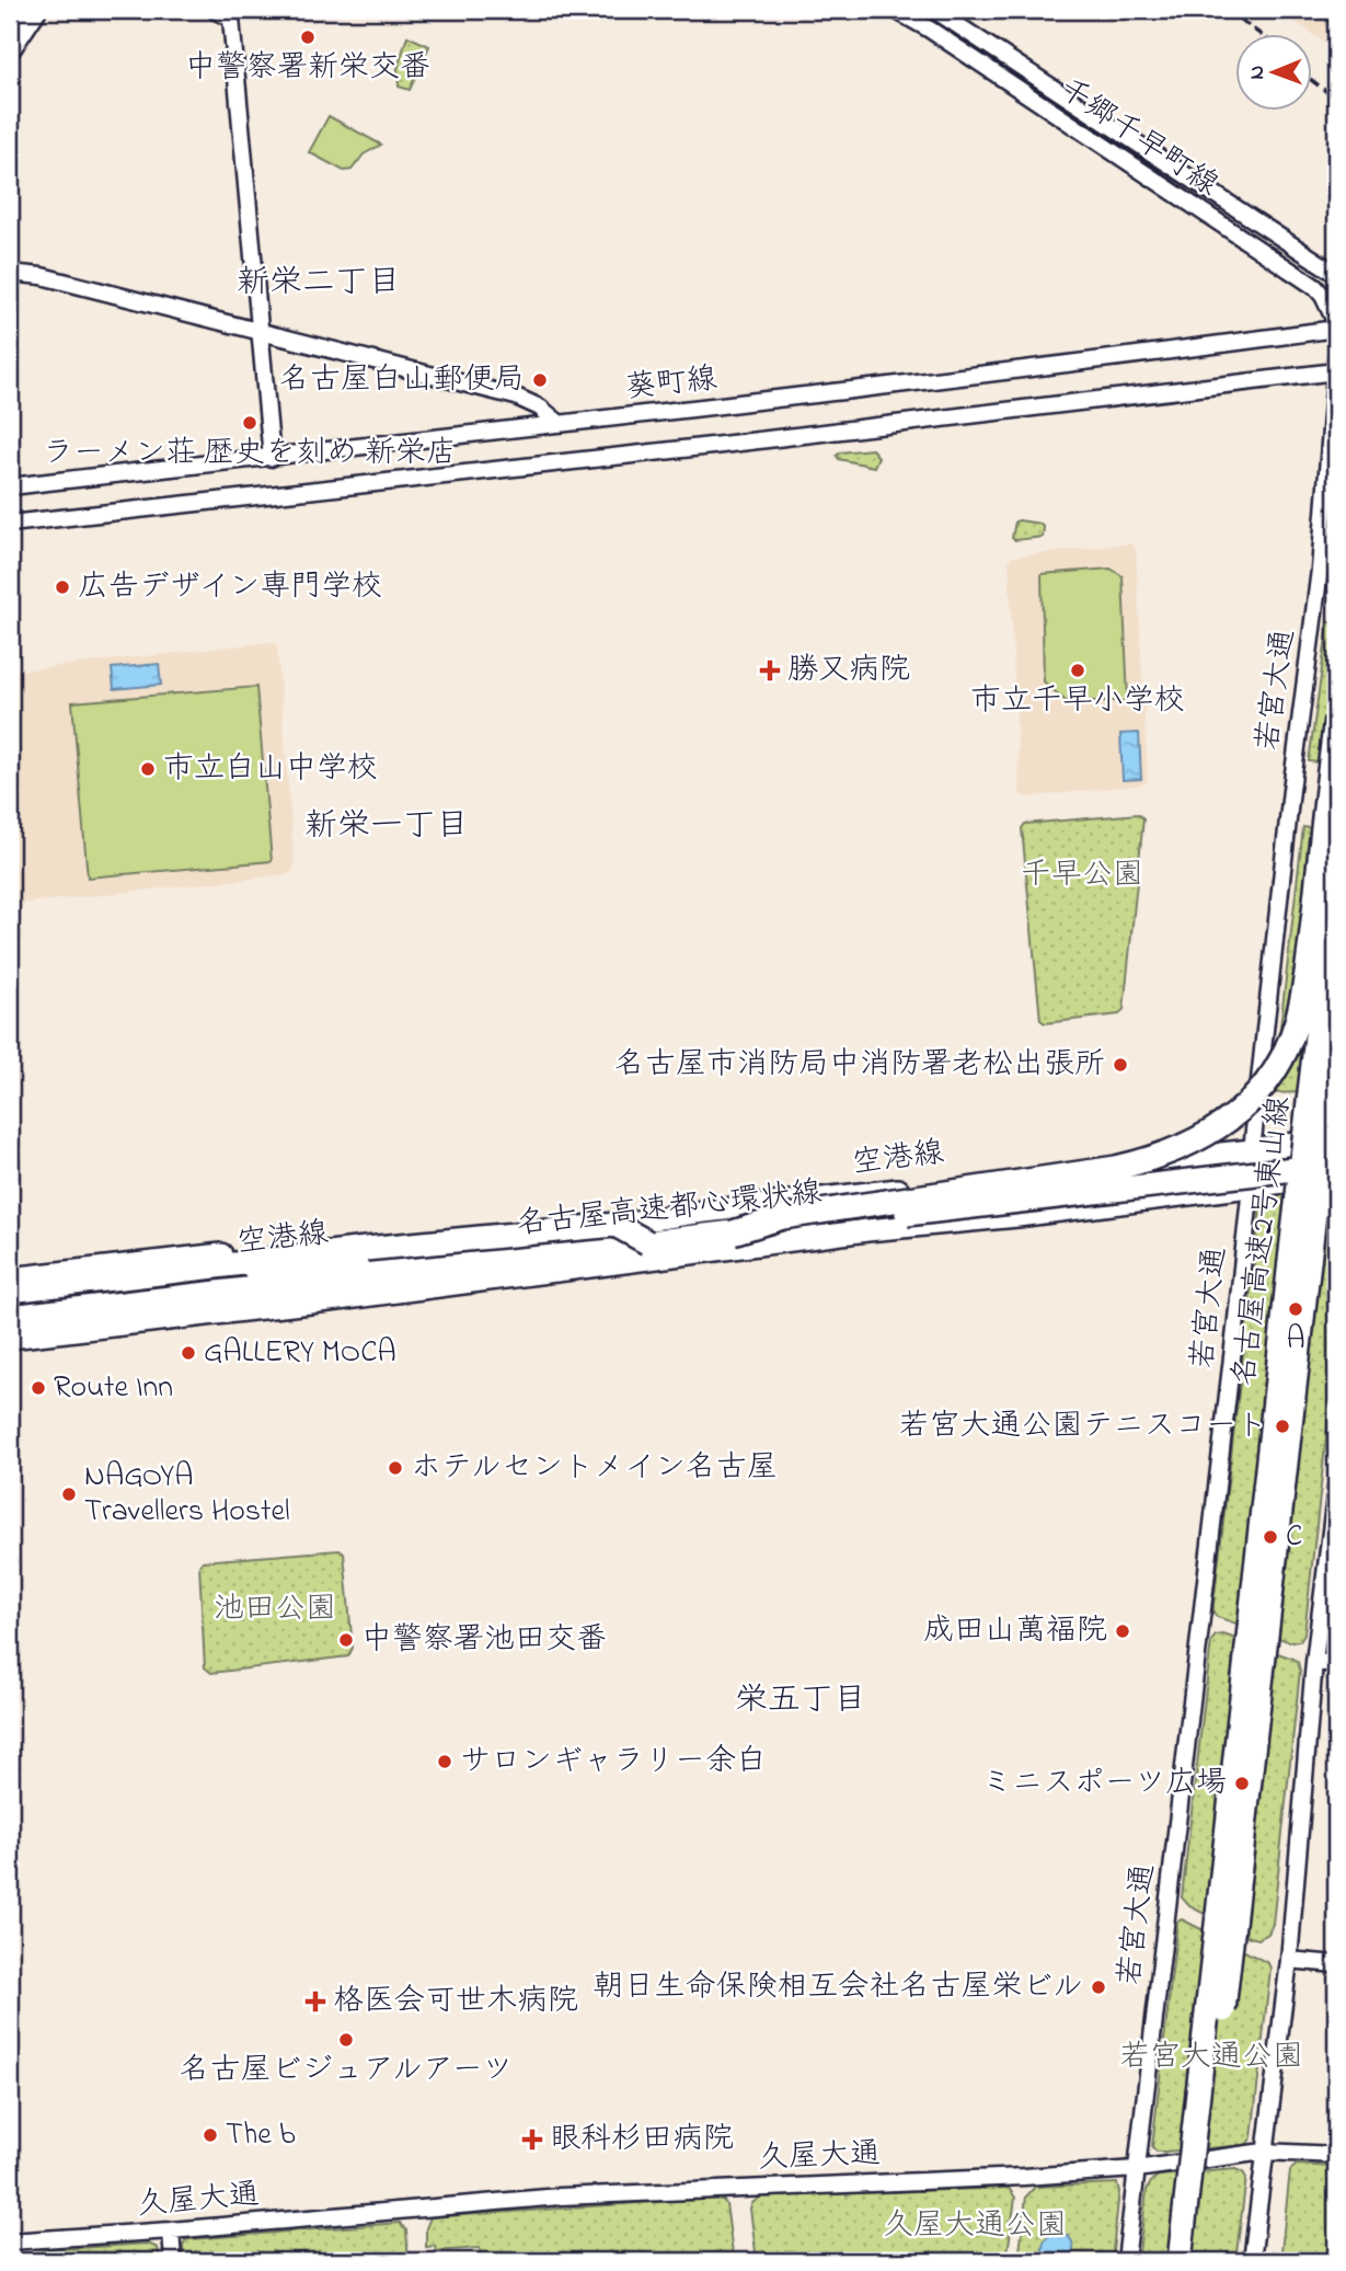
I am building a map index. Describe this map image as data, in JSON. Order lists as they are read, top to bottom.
{
  "streets": {
    "highway": ["名古屋高速都心環状線", "名古屋高速2号東山線"],
    "main road": ["空港線"],
    "street": [
      "千郷千早町線",
      "葵町線",
      "若宮大通",
      "久屋大通"
    ]
  },
  "crossings": [
    ["千郷千早町線", "葵町線"],
    ["若宮大通", "空港線"],
    ["若宮大通", "久屋大通"]
  ],
  "districts": ["新栄二丁目", "新栄一丁目", "栄五丁目"],
  "parks": [
    "千早公園",
    "池田公園",
    "若宮大通公園",
    "久屋大通公園"
  ],
  "places": {
    "other": [
      "中警察署新栄交番",
      "名古屋白山郵便局",
      "ラーメン荘 歴史を刻め 新栄店",
      "広告デザイン専門学校",
      "市立千早小学校",
      "市立白山中学校",
      "名古屋市消防局中消防署老松出張所",
      "A",
      "GALLERY MOCA",
      "Route Inn",
      "若宮大通公園テニスコート",
      "ホテルセントメイン名古屋",
      "NAGOYA Travellers Hostel",
      "C",
      "成田山萬福院",
      "中警察署池田交番",
      "サロンギャラリー余白",
      "ミニスポーツ広場",
      "朝日生命保険相互会社名古屋栄ビル",
      "名古屋ビジュアルアーツ",
      "The b"
    ],
    "health": ["勝又病院", "格医会可世木病院", "眼科杉田病院"]
  },
  "north": "left"
}
